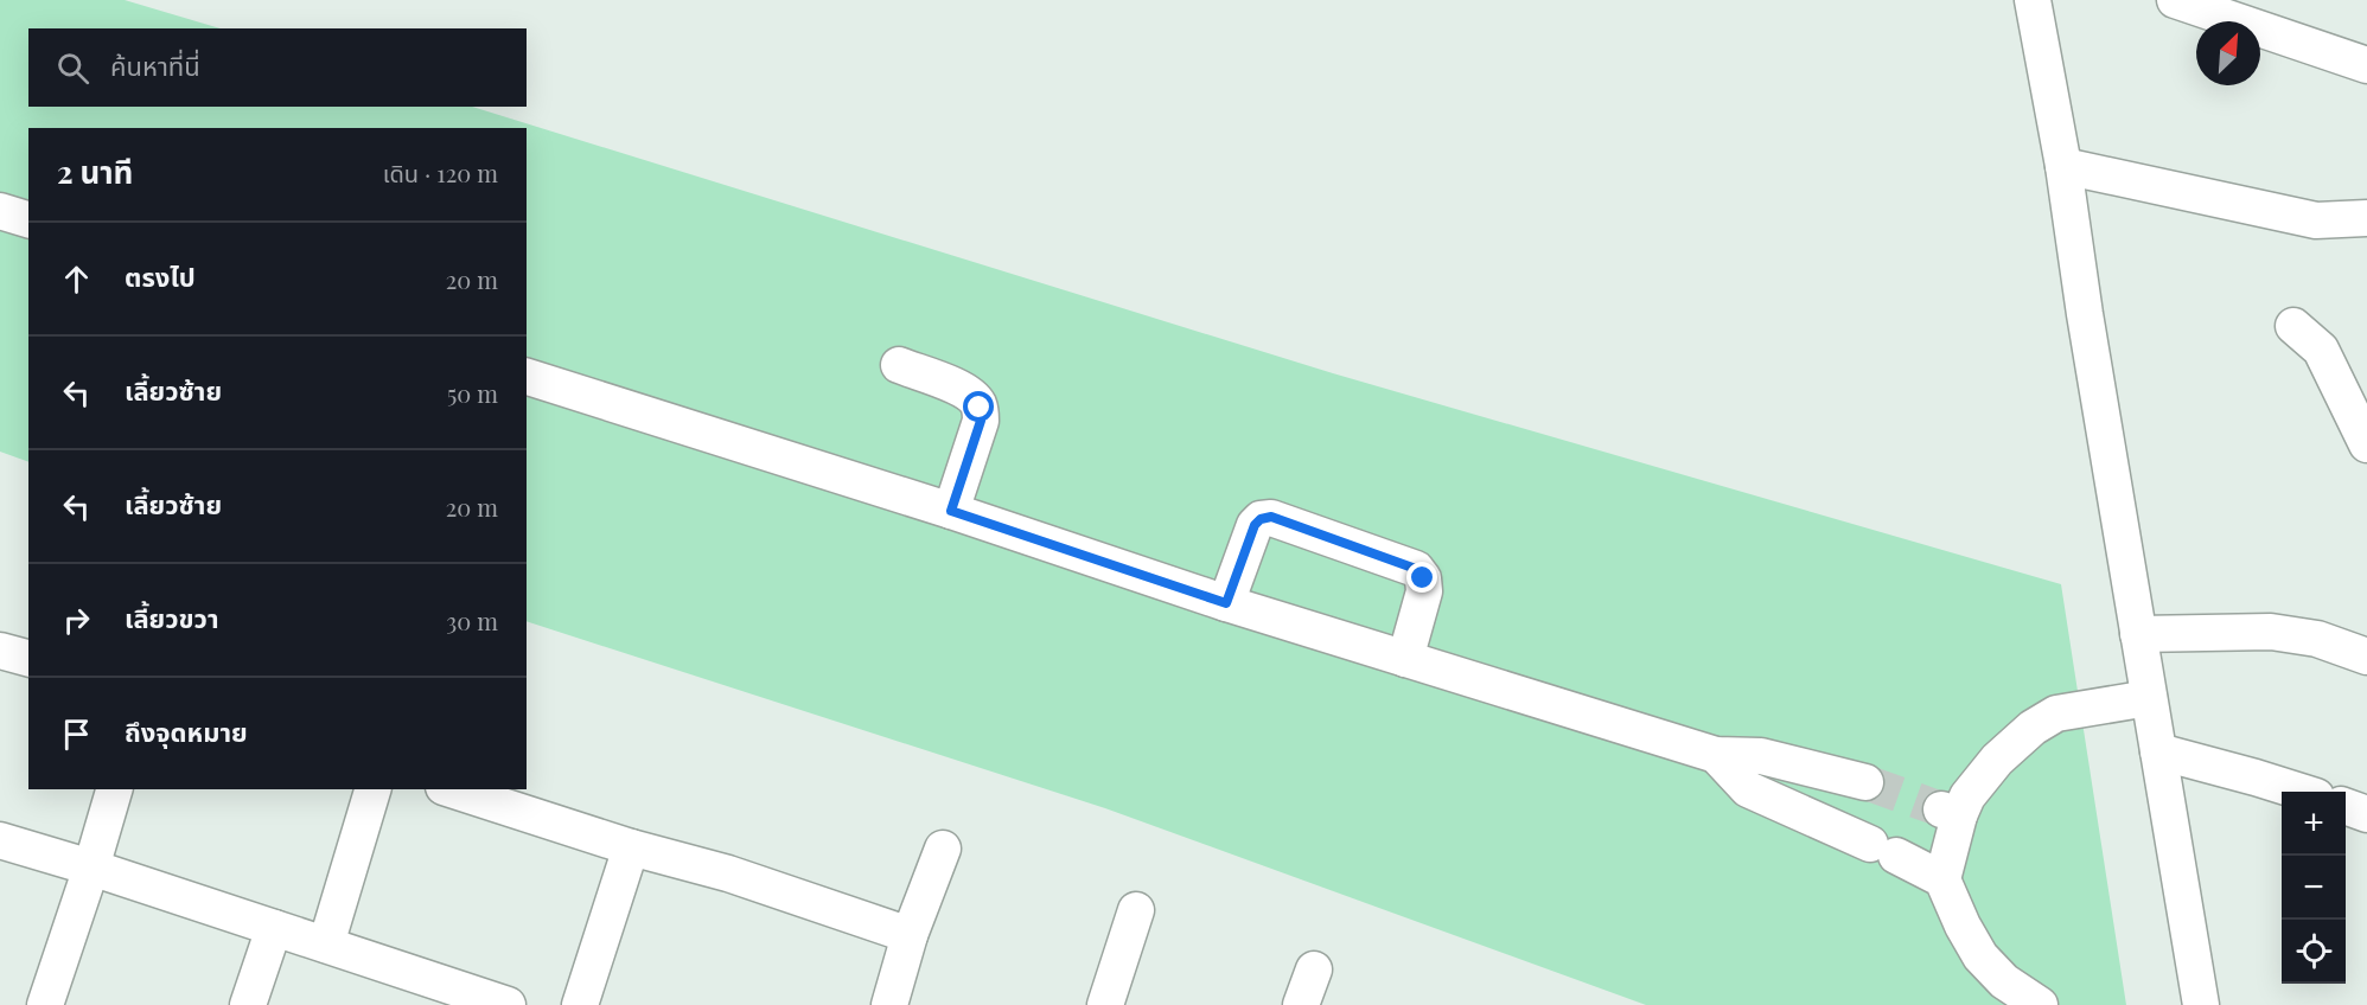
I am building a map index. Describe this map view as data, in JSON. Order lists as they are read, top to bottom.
{
  "north": "top right",
  "page": {
    "search": "ค้นหาที่นี่",
    "heading": ["2 นาที", "เดิน · 120 m"],
    "list": [
      ["ตรงไป", "20 m"],
      ["เลี้ยวซ้าย", "50 m"],
      ["เลี้ยวซ้าย", "20 m"],
      ["เลี้ยวขวา", "30 m"],
      "ถึงจุดหมาย"
    ],
    "map_buttons": ["+", "−"]
  }
}
